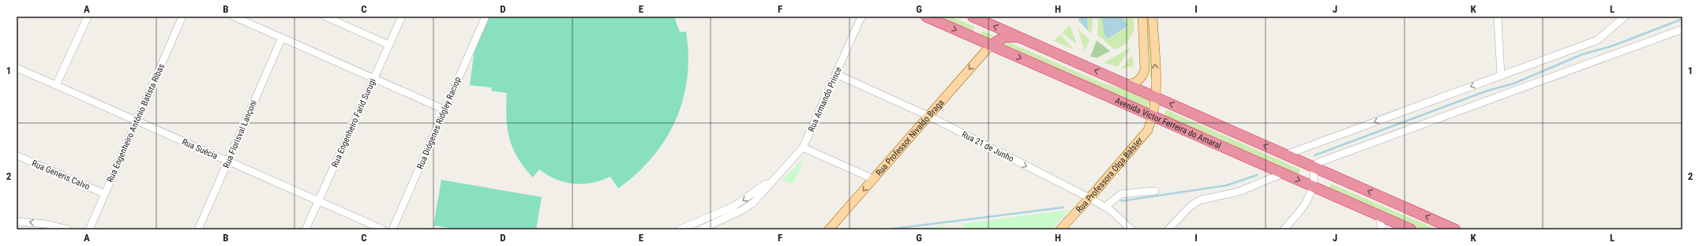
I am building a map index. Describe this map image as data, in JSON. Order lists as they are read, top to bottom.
{
  "streets": {
    "highway": ["Avenida Victor Ferreira do Amaral"],
    "main road": ["Rua Professor Nivaldo Braga", "Rua Professora Olga Balster"],
    "street": [
      "Rua Armando Prince",
      "Rua Engenheiro Antônio Batista Ribas",
      "Rua Engenheiro Farid Surugi",
      "Rua Diógenes Ridgley Raciop",
      "Rua Florisval Lançoni",
      "Rua 21 de Junho",
      "Rua Suécia",
      "Rua Generis Calvo"
    ]
  },
  "crossings": [
    ["Rua Armando Prince", "Rua 21 de Junho"],
    ["Rua Engenheiro Antônio Batista Ribas", "Rua Suécia"],
    ["Rua Engenheiro Antônio Batista Ribas", "Rua Generis Calvo"],
    ["Rua Engenheiro Farid Surugi", "Rua Suécia"],
    ["Avenida Victor Ferreira do Amaral", "Rua Professor Nivaldo Braga"],
    ["Avenida Victor Ferreira do Amaral", "Rua Professora Olga Balster"],
    ["Rua Florisval Lançoni", "Rua Suécia"],
    ["Rua Professor Nivaldo Braga", "Rua 21 de Junho"],
    ["Rua 21 de Junho", "Rua Professora Olga Balster"]
  ],
  "one_way": ["Rua Professor Nivaldo Braga", "Rua 21 de Junho"],
  "grid": {
    "columns": [
      "A",
      "B",
      "C",
      "D",
      "E",
      "F",
      "G",
      "H",
      "I",
      "J",
      "K",
      "L"
    ],
    "rows": ["1", "2"]
  }
}
